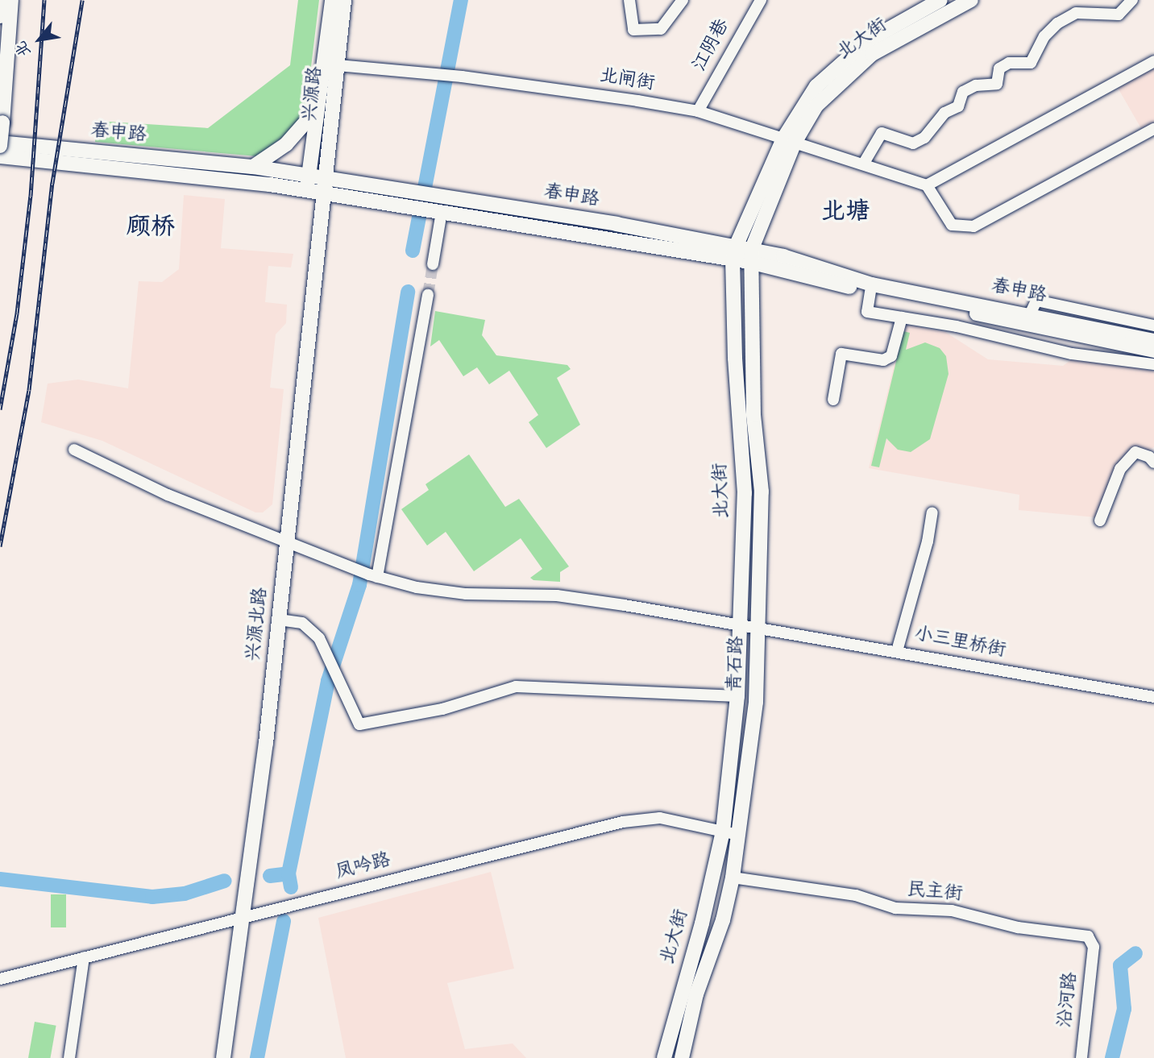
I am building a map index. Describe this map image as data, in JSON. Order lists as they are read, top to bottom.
{
  "streets": {
    "main road": [
      "北大街",
      "兴源路",
      "春申路",
      "兴源北路",
      "青石路"
    ],
    "street": [
      "江阴巷",
      "北闸街",
      "小三里桥街",
      "凤吟路",
      "民主街",
      "沿河路"
    ]
  },
  "crossings": [
    ["北大街", "北闸街"],
    ["北大街", "春申路"],
    ["北大街", "小三里桥街"],
    ["北大街", "青石路"],
    ["北大街", "凤吟路"],
    ["江阴巷", "北闸街"],
    ["北闸街", "兴源路"],
    ["兴源路", "春申路"],
    ["兴源路", "兴源北路"],
    ["春申路", "兴源北路"],
    ["春申路", "青石路"],
    ["兴源北路", "小三里桥街"],
    ["兴源北路", "凤吟路"],
    ["小三里桥街", "青石路"],
    ["青石路", "凤吟路"],
    ["青石路", "民主街"],
    ["民主街", "沿河路"]
  ],
  "districts": ["北塘", "顾桥"],
  "north": "bottom left"
}
